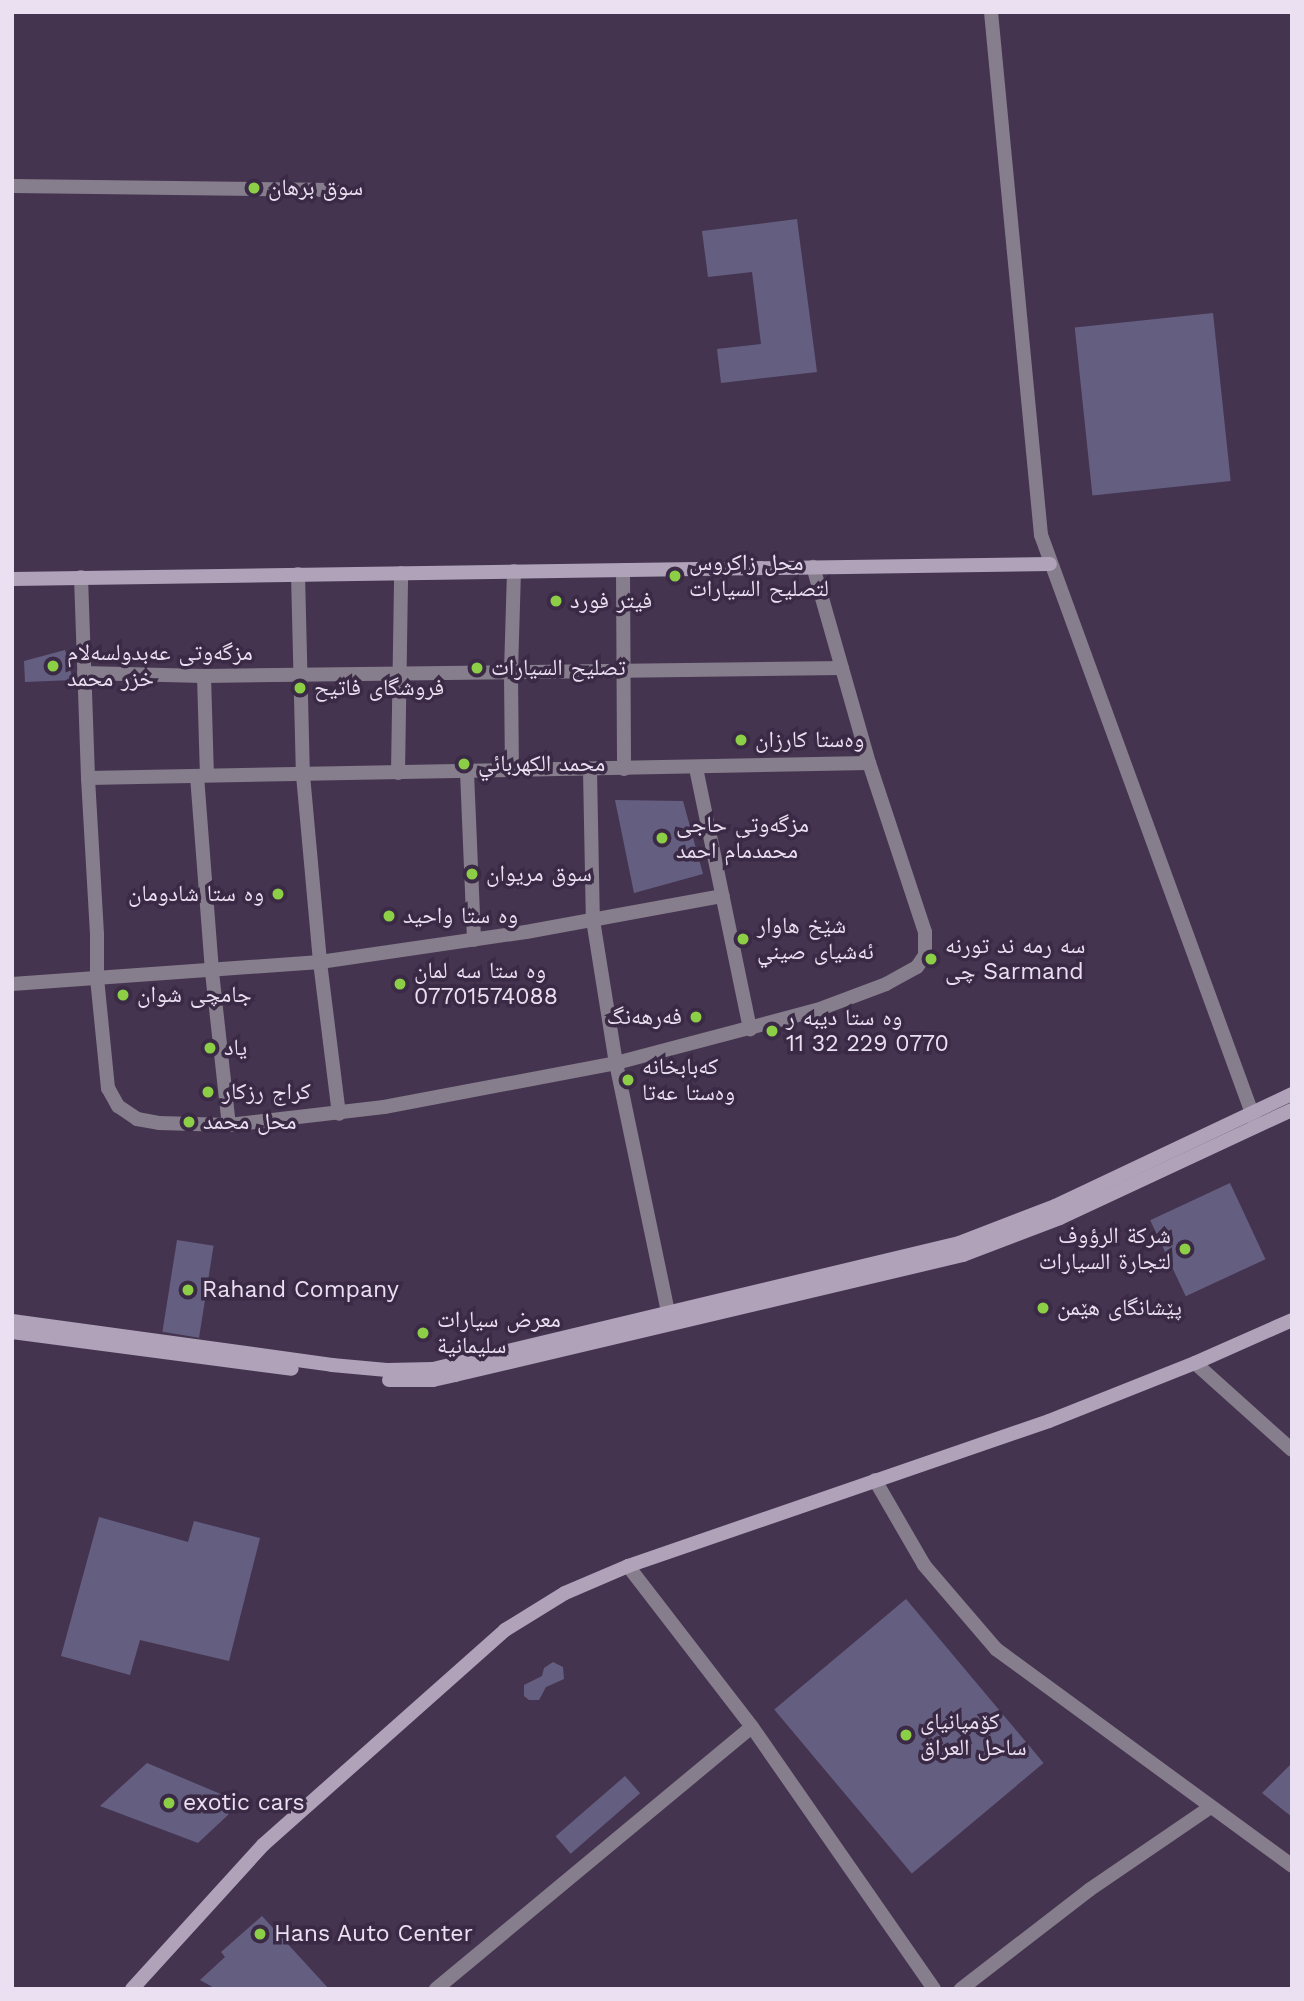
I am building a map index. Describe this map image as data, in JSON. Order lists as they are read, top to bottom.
{
  "places": [
    "سوق برهان",
    "محل زاكروس لتصليح السيارات",
    "فيتر فورد",
    "مزگەوتی عەبدولسەلام خزر محمد",
    "تصليح السيارات",
    "فروشگاى فاتيح",
    "وەستا کارزان",
    "محمد الكهربائي",
    "مزگەوتی حاجی محمدمام احمد",
    "سوق مریوان",
    "وه ستا شادومان",
    "وه ستا واحید",
    "شێخ هاوار ئەشیای صيني",
    "سه رمه ند تورنه چی Sarmand",
    "وه ستا سه لمان 07701574088",
    "جامچی شوان",
    "فەرهەنگ",
    "وه ستا دیبه ر 11 32 229 0770",
    "ياد",
    "کەبابخانە وەستا عەتا",
    "كراج رزكار",
    "محل محمد",
    "شركة الرؤوف لتجارة السيارات",
    "Rahand Company",
    "پێشانگای هێمن",
    "معرض سيارات سليمانية",
    "کۆمپانیای ساحل العراق",
    "exotic cars",
    "Hans Auto Center"
  ]
}
